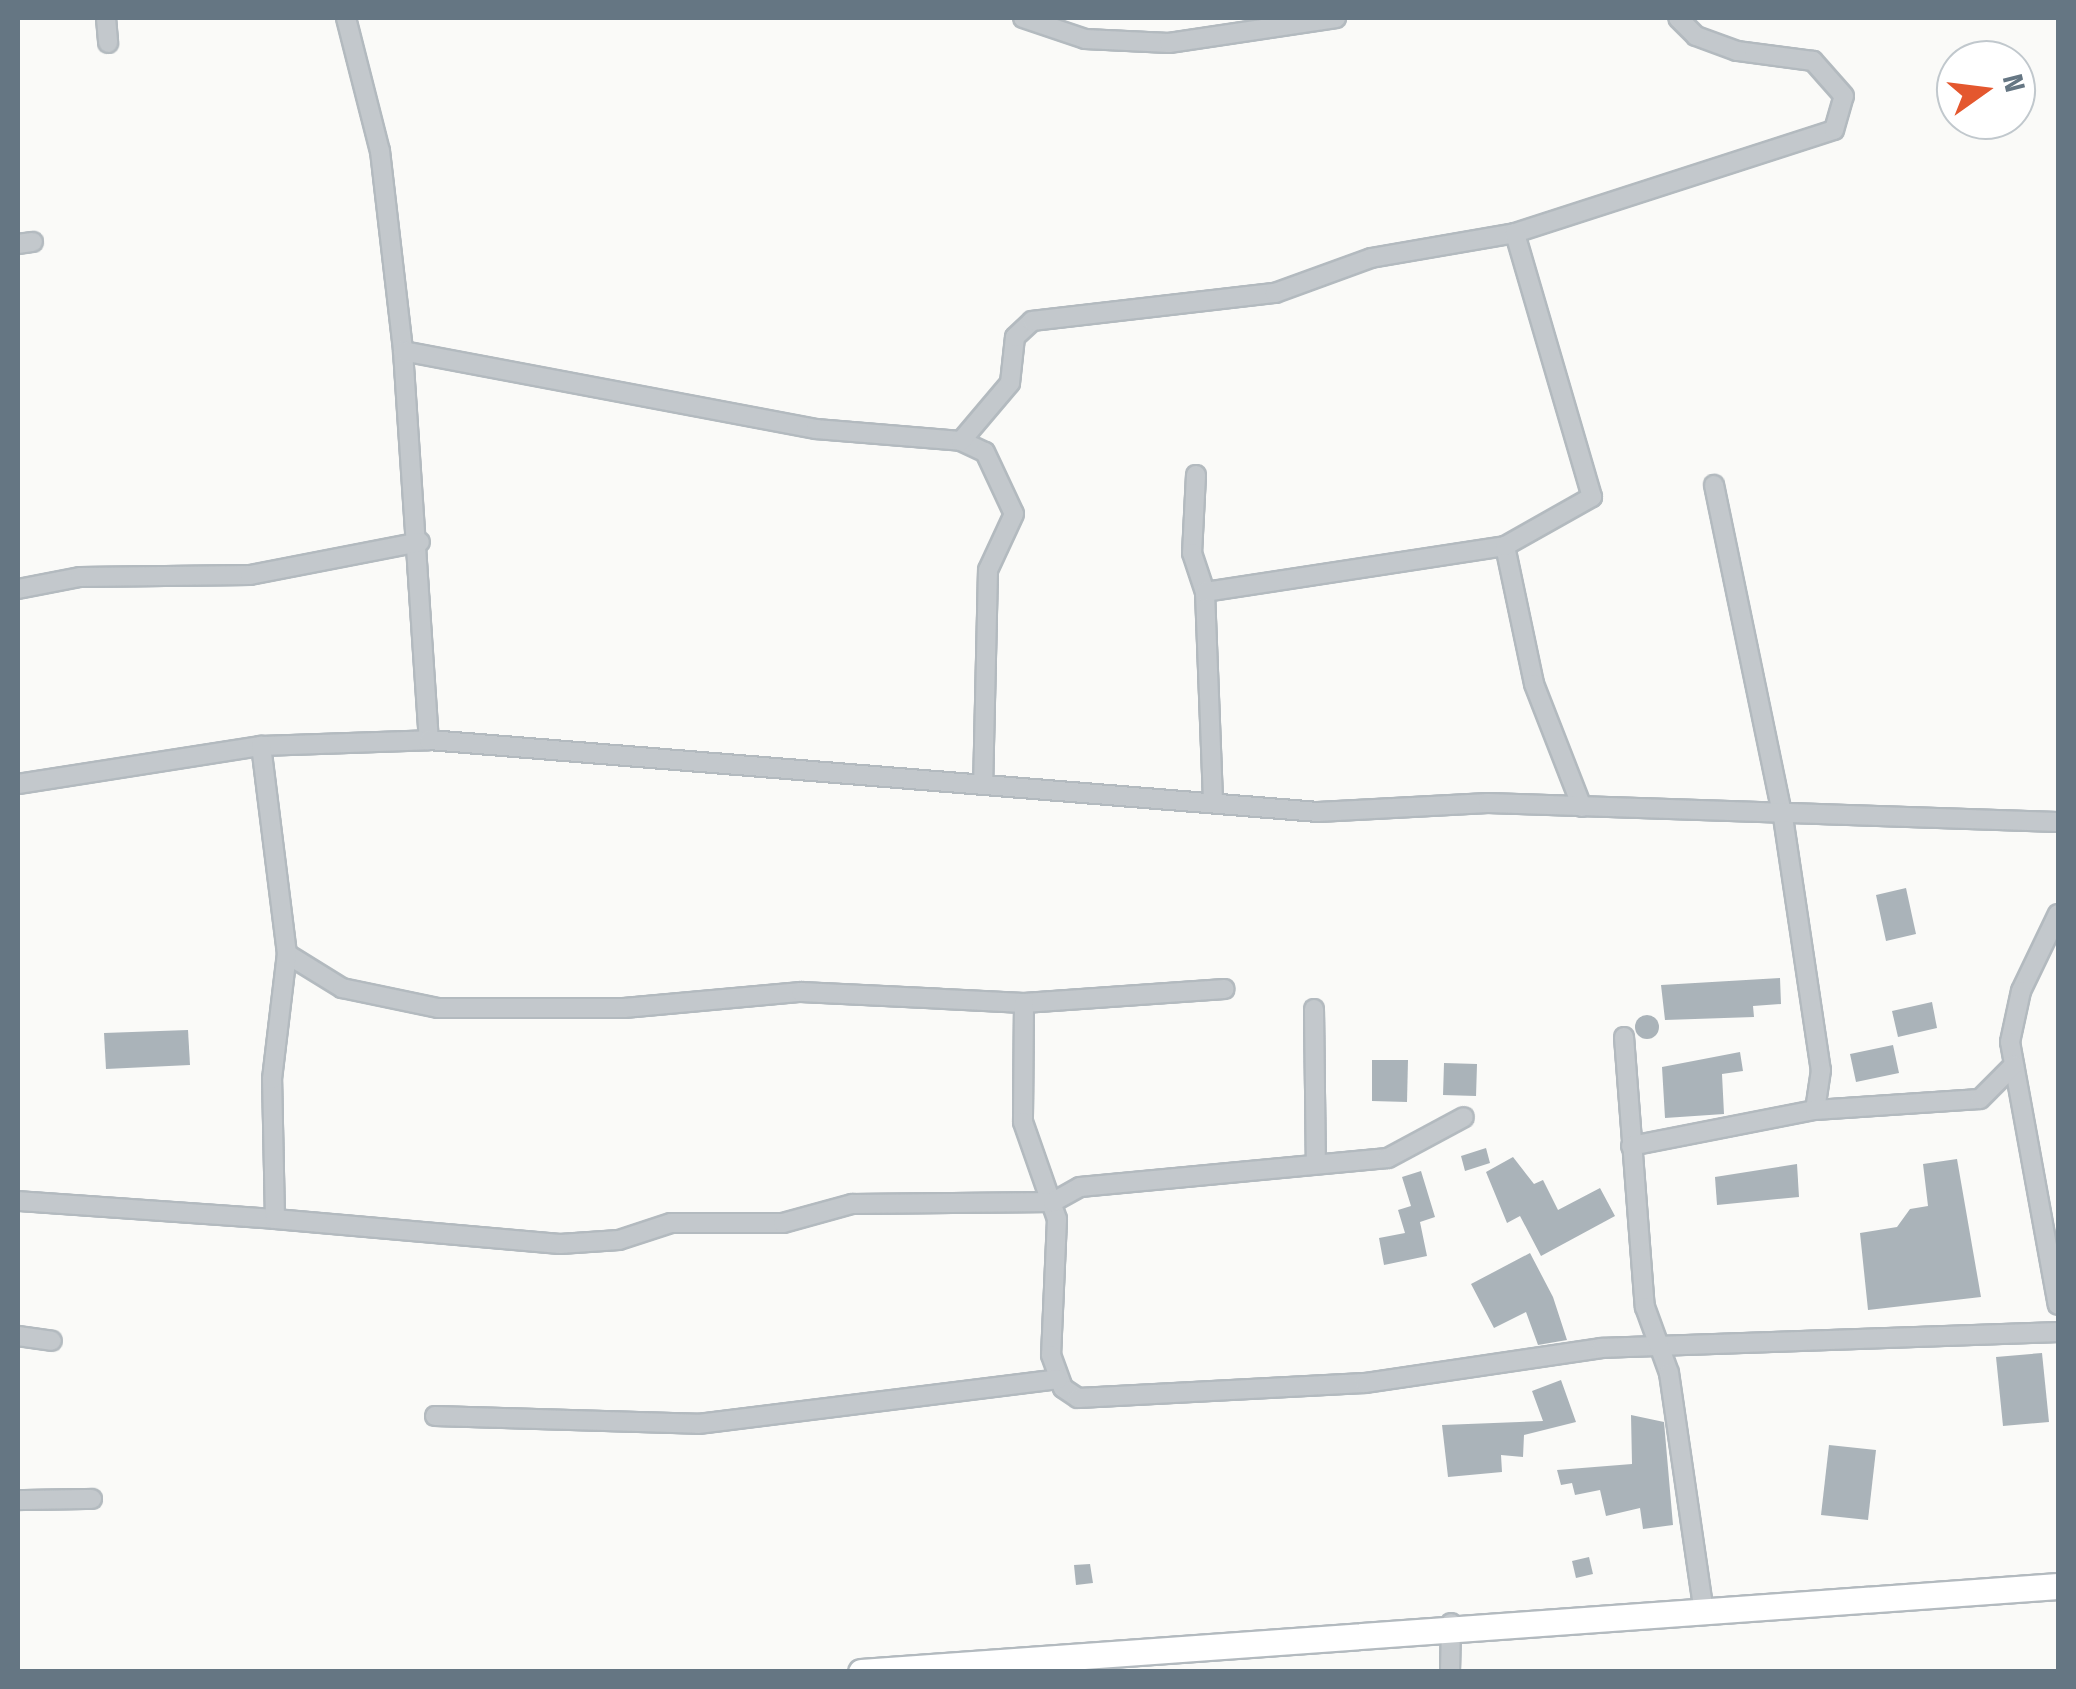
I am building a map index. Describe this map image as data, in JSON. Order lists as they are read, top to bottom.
{
  "north": "right"
}
